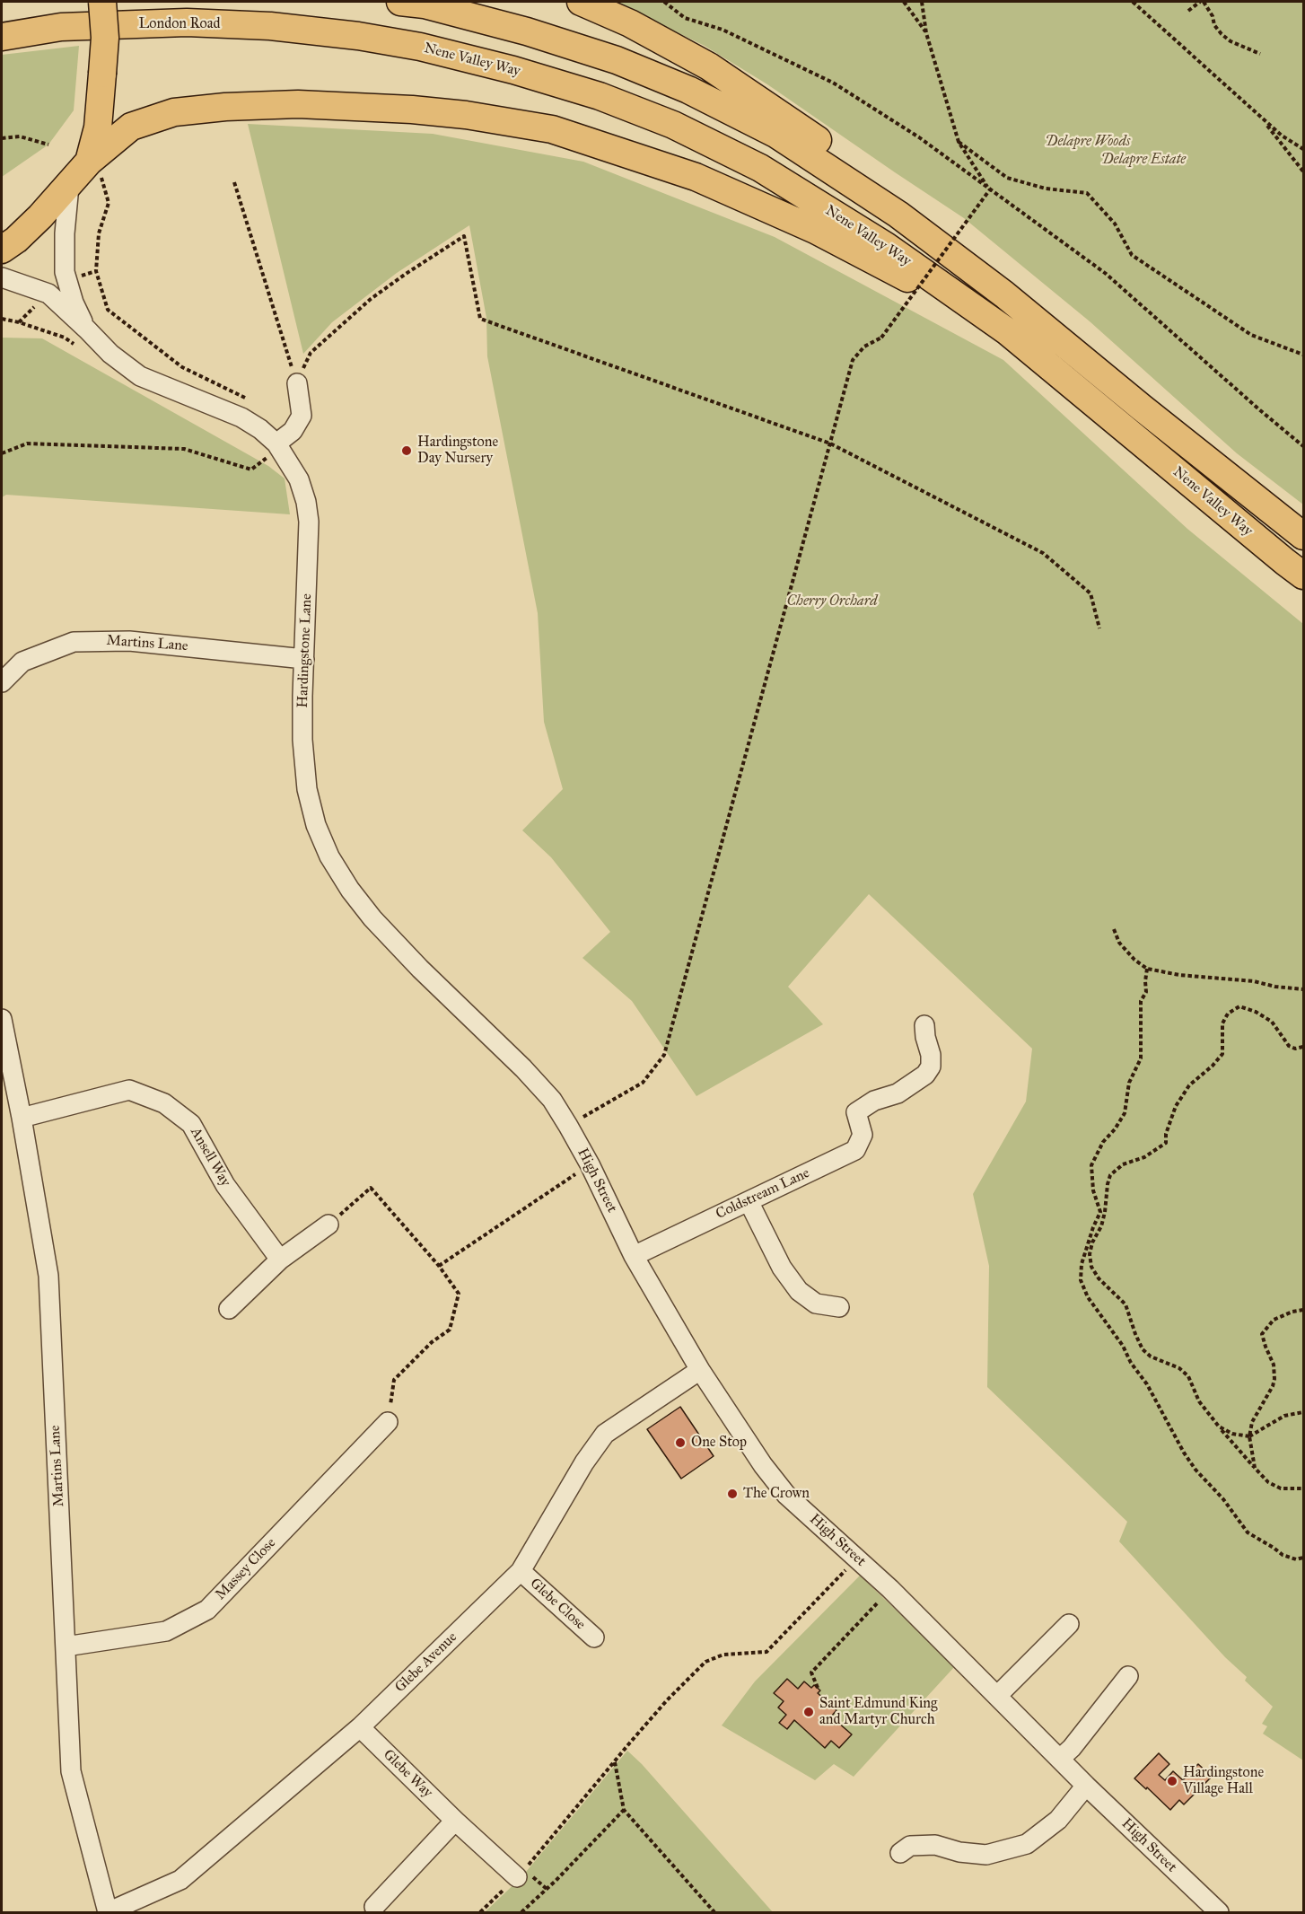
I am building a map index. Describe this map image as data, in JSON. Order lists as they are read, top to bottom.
{
  "streets": {
    "highway": ["London Road", "Nene Valley Way"],
    "street": [
      "Martins Lane",
      "Hardingstone Lane",
      "Ansell Way",
      "High Street",
      "Coldstream Lane",
      "Massey Close",
      "Glebe Close",
      "Glebe Avenue",
      "Glebe Way"
    ]
  },
  "crossings": [
    ["London Road", "Nene Valley Way"],
    ["Martins Lane", "Hardingstone Lane"],
    ["Martins Lane", "Ansell Way"],
    ["Martins Lane", "Massey Close"],
    ["Martins Lane", "Glebe Avenue"],
    ["Hardingstone Lane", "High Street"],
    ["High Street", "Coldstream Lane"],
    ["High Street", "Glebe Avenue"],
    ["Glebe Close", "Glebe Avenue"],
    ["Glebe Avenue", "Glebe Way"]
  ],
  "parks": ["Delapre Woods", "Delapre Estate", "Cherry Orchard"],
  "places": [
    "Hardingstone Day Nursery",
    "One Stop",
    "The Crown",
    "Saint Edmund King and Martyr Church",
    "Hardingstone Village Hall"
  ]
}
